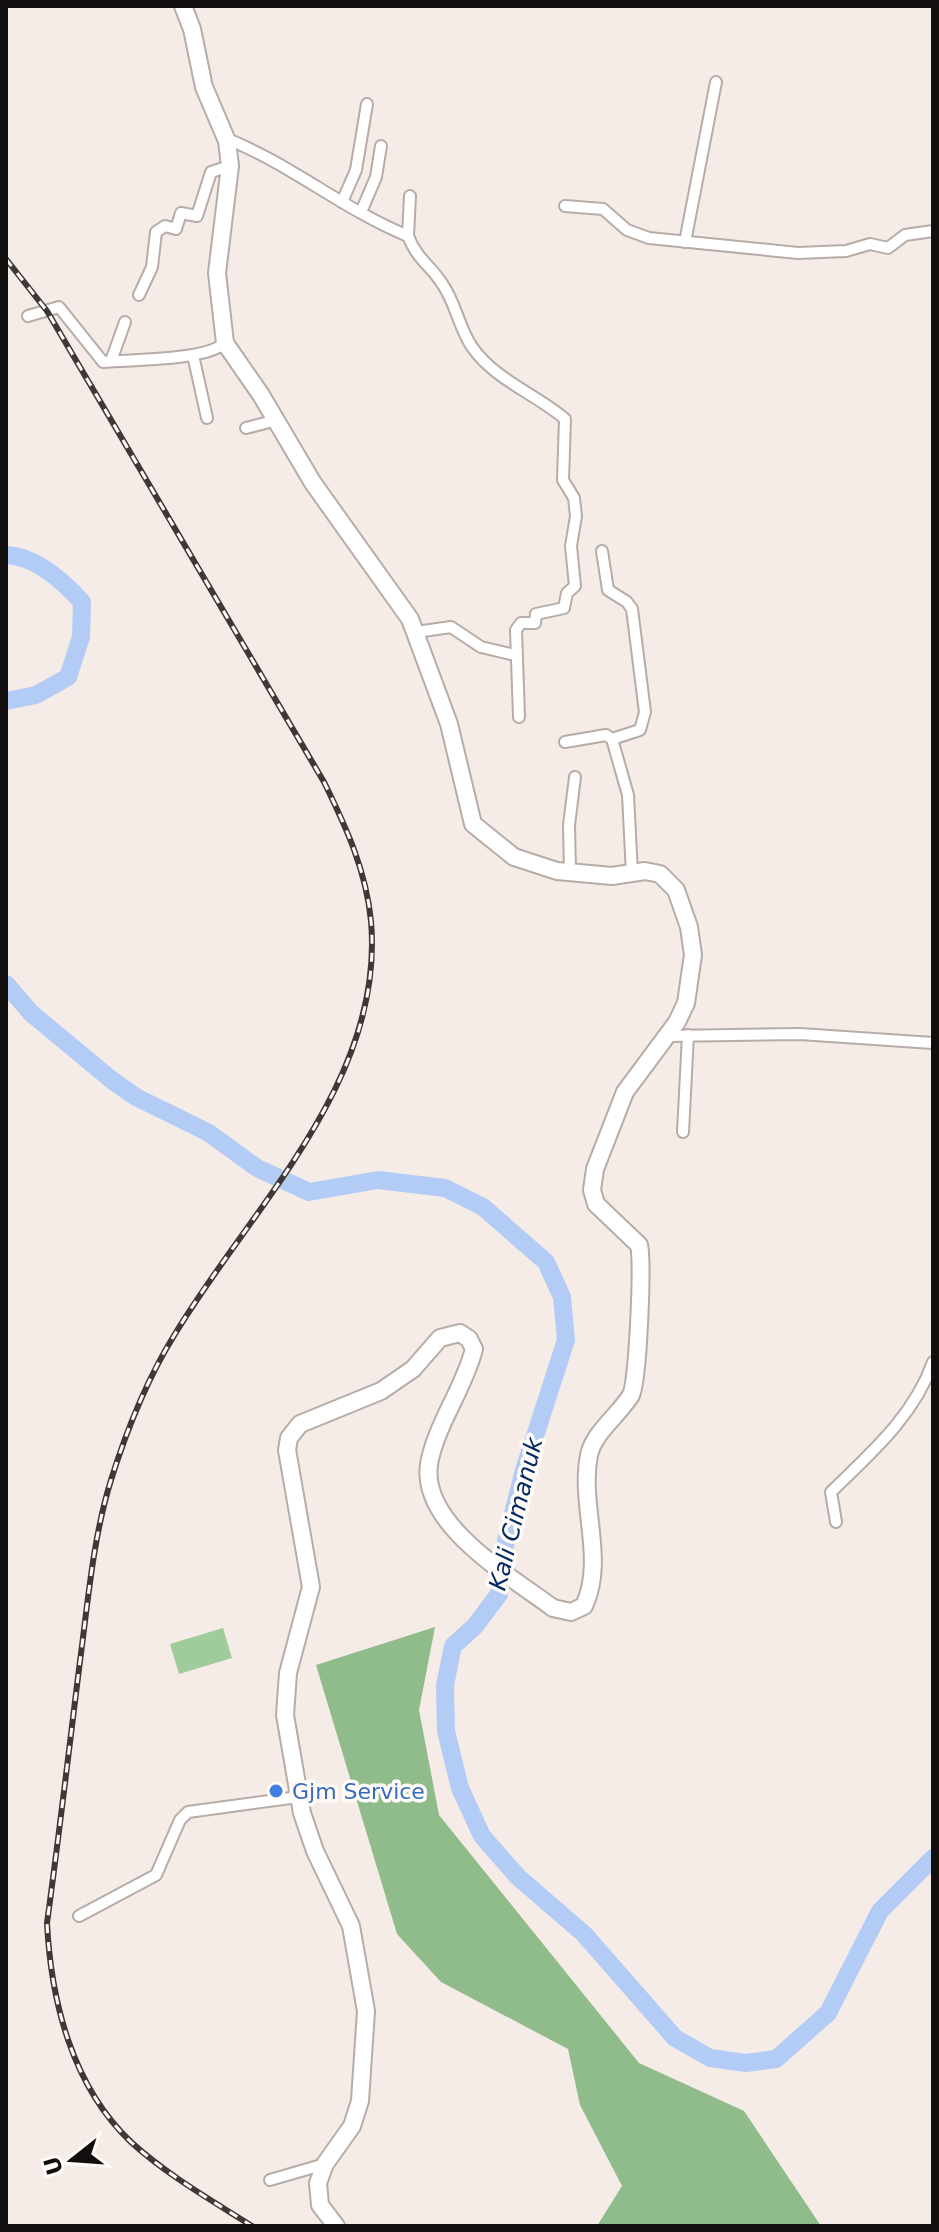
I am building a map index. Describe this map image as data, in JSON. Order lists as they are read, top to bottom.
{
  "water": ["Kali Cimanuk"],
  "places": ["Gjm Service"],
  "north": "left"
}
